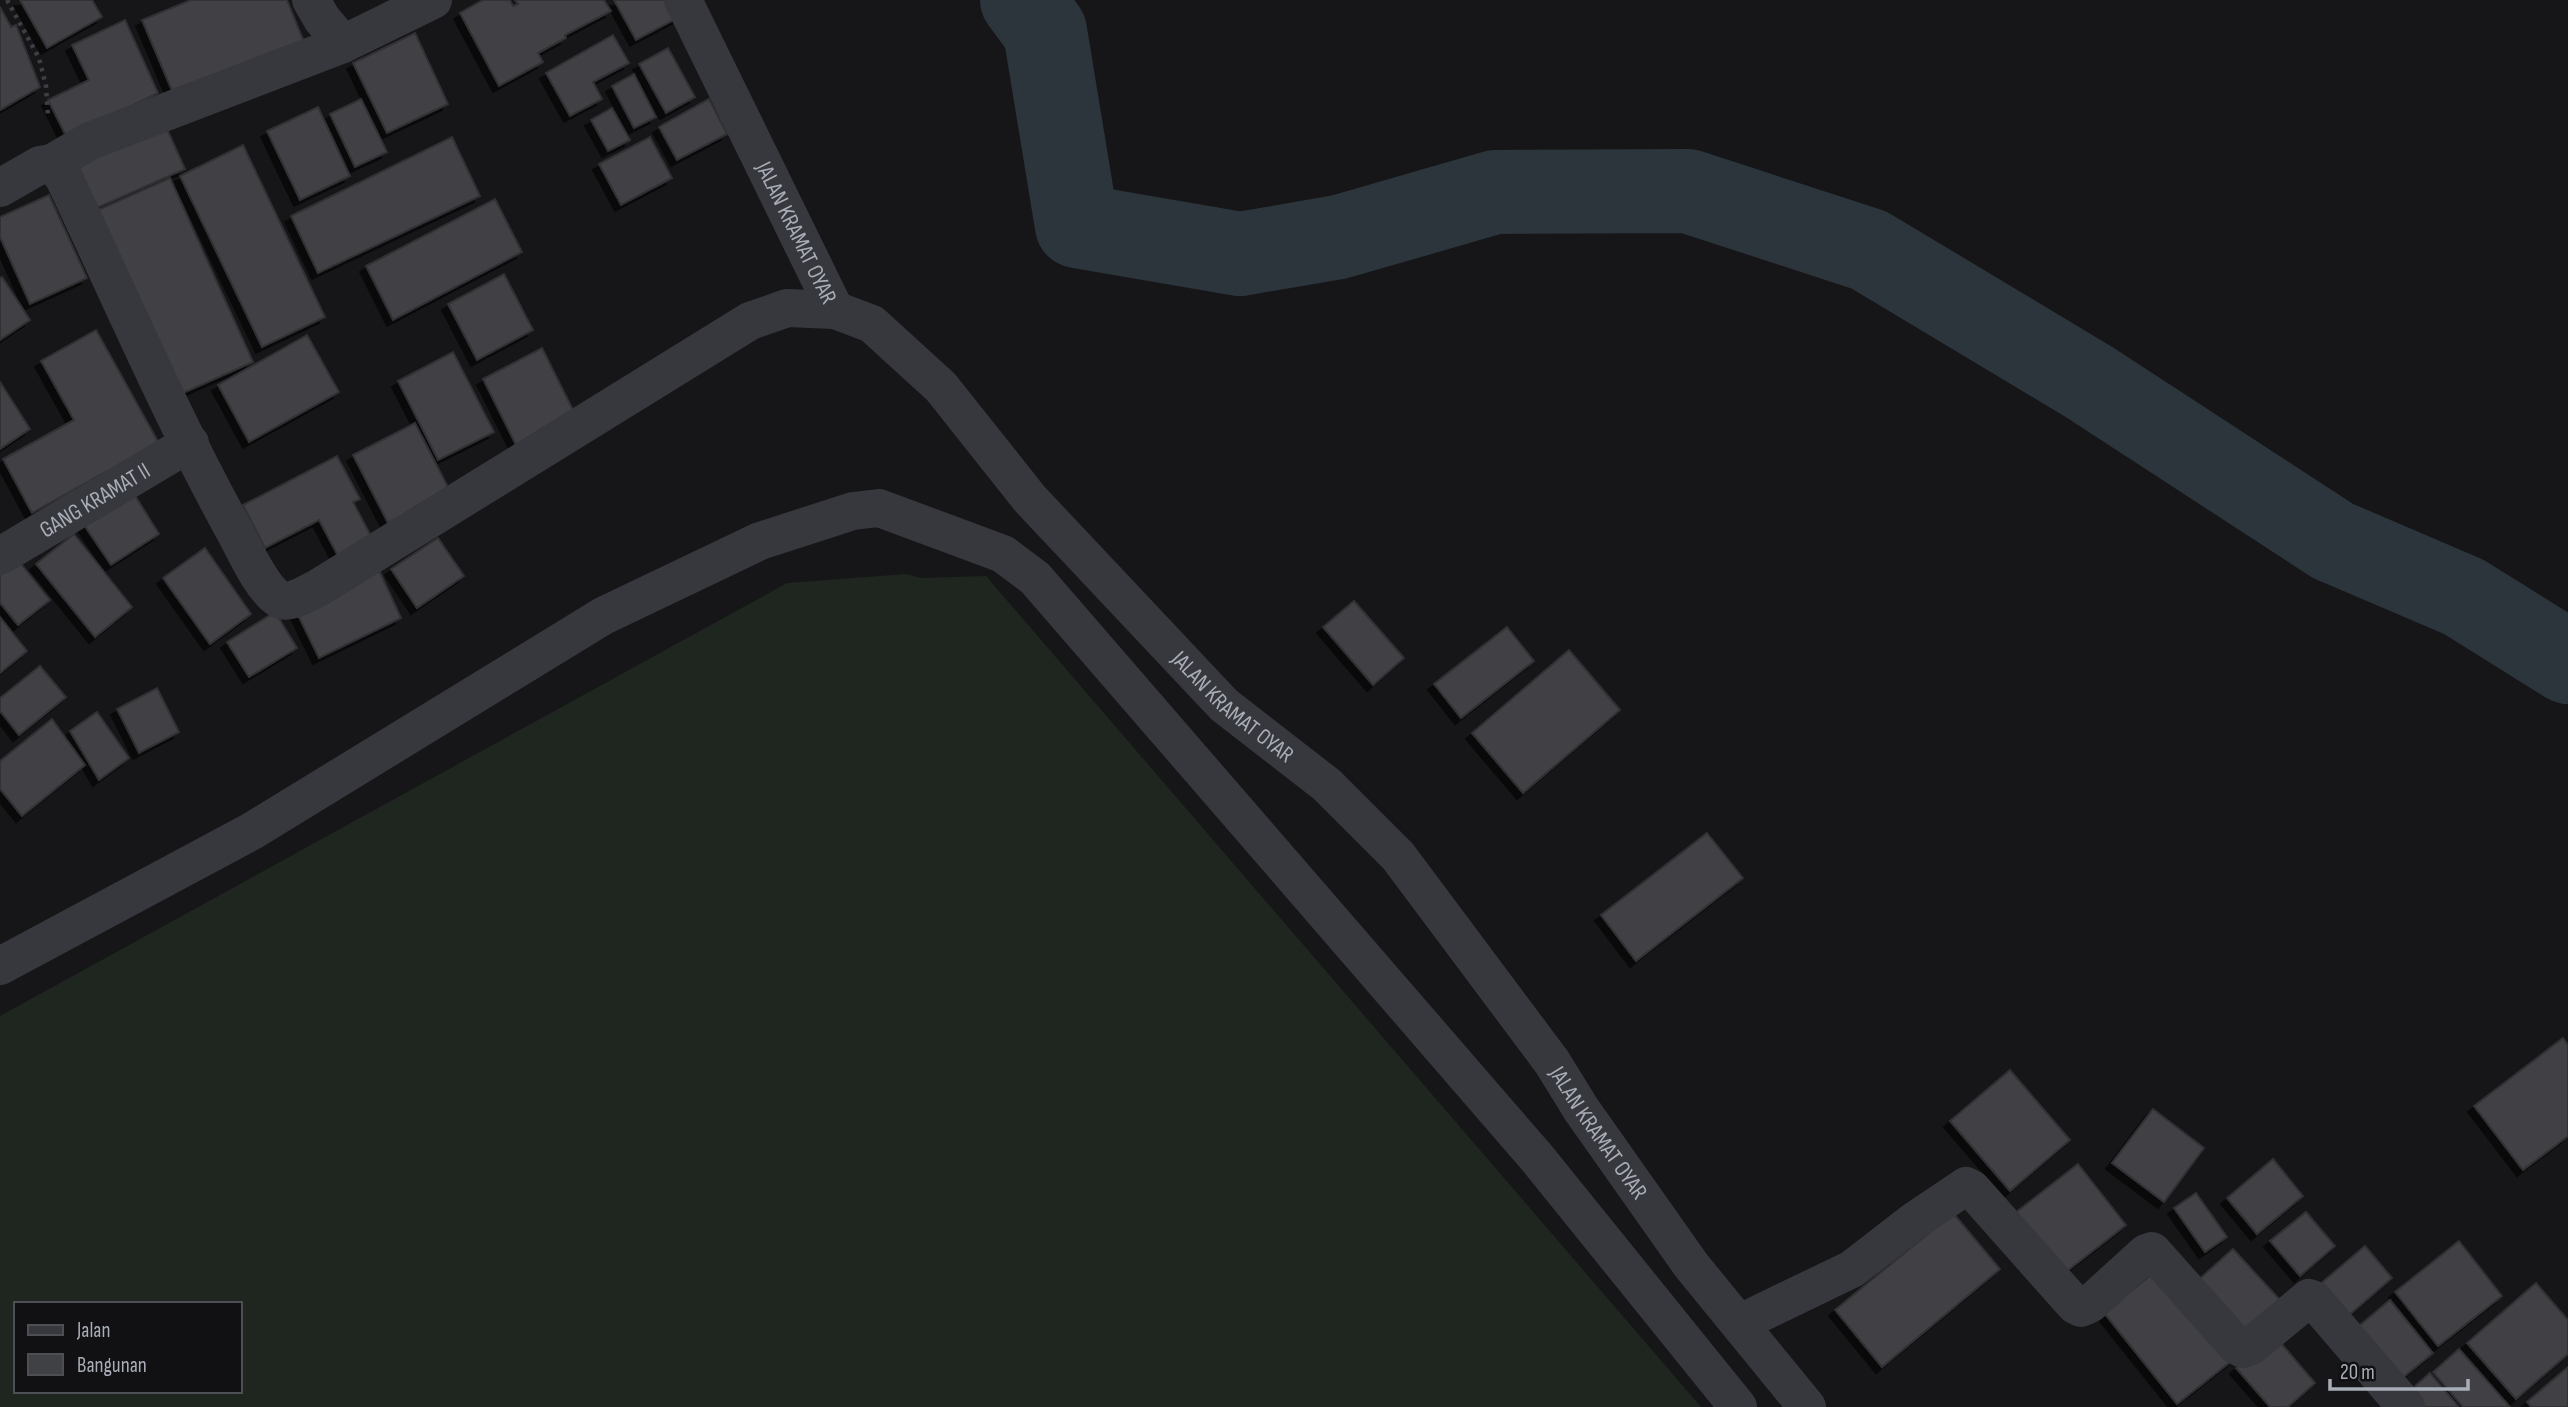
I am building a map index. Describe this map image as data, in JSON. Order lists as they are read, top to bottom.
{
  "streets": {
    "street": ["JALAN KRAMAT OYAR", "GANG KRAMAT II"]
  },
  "legend": ["Jalan", "Bangunan"],
  "scale_bar": "20 m"
}
